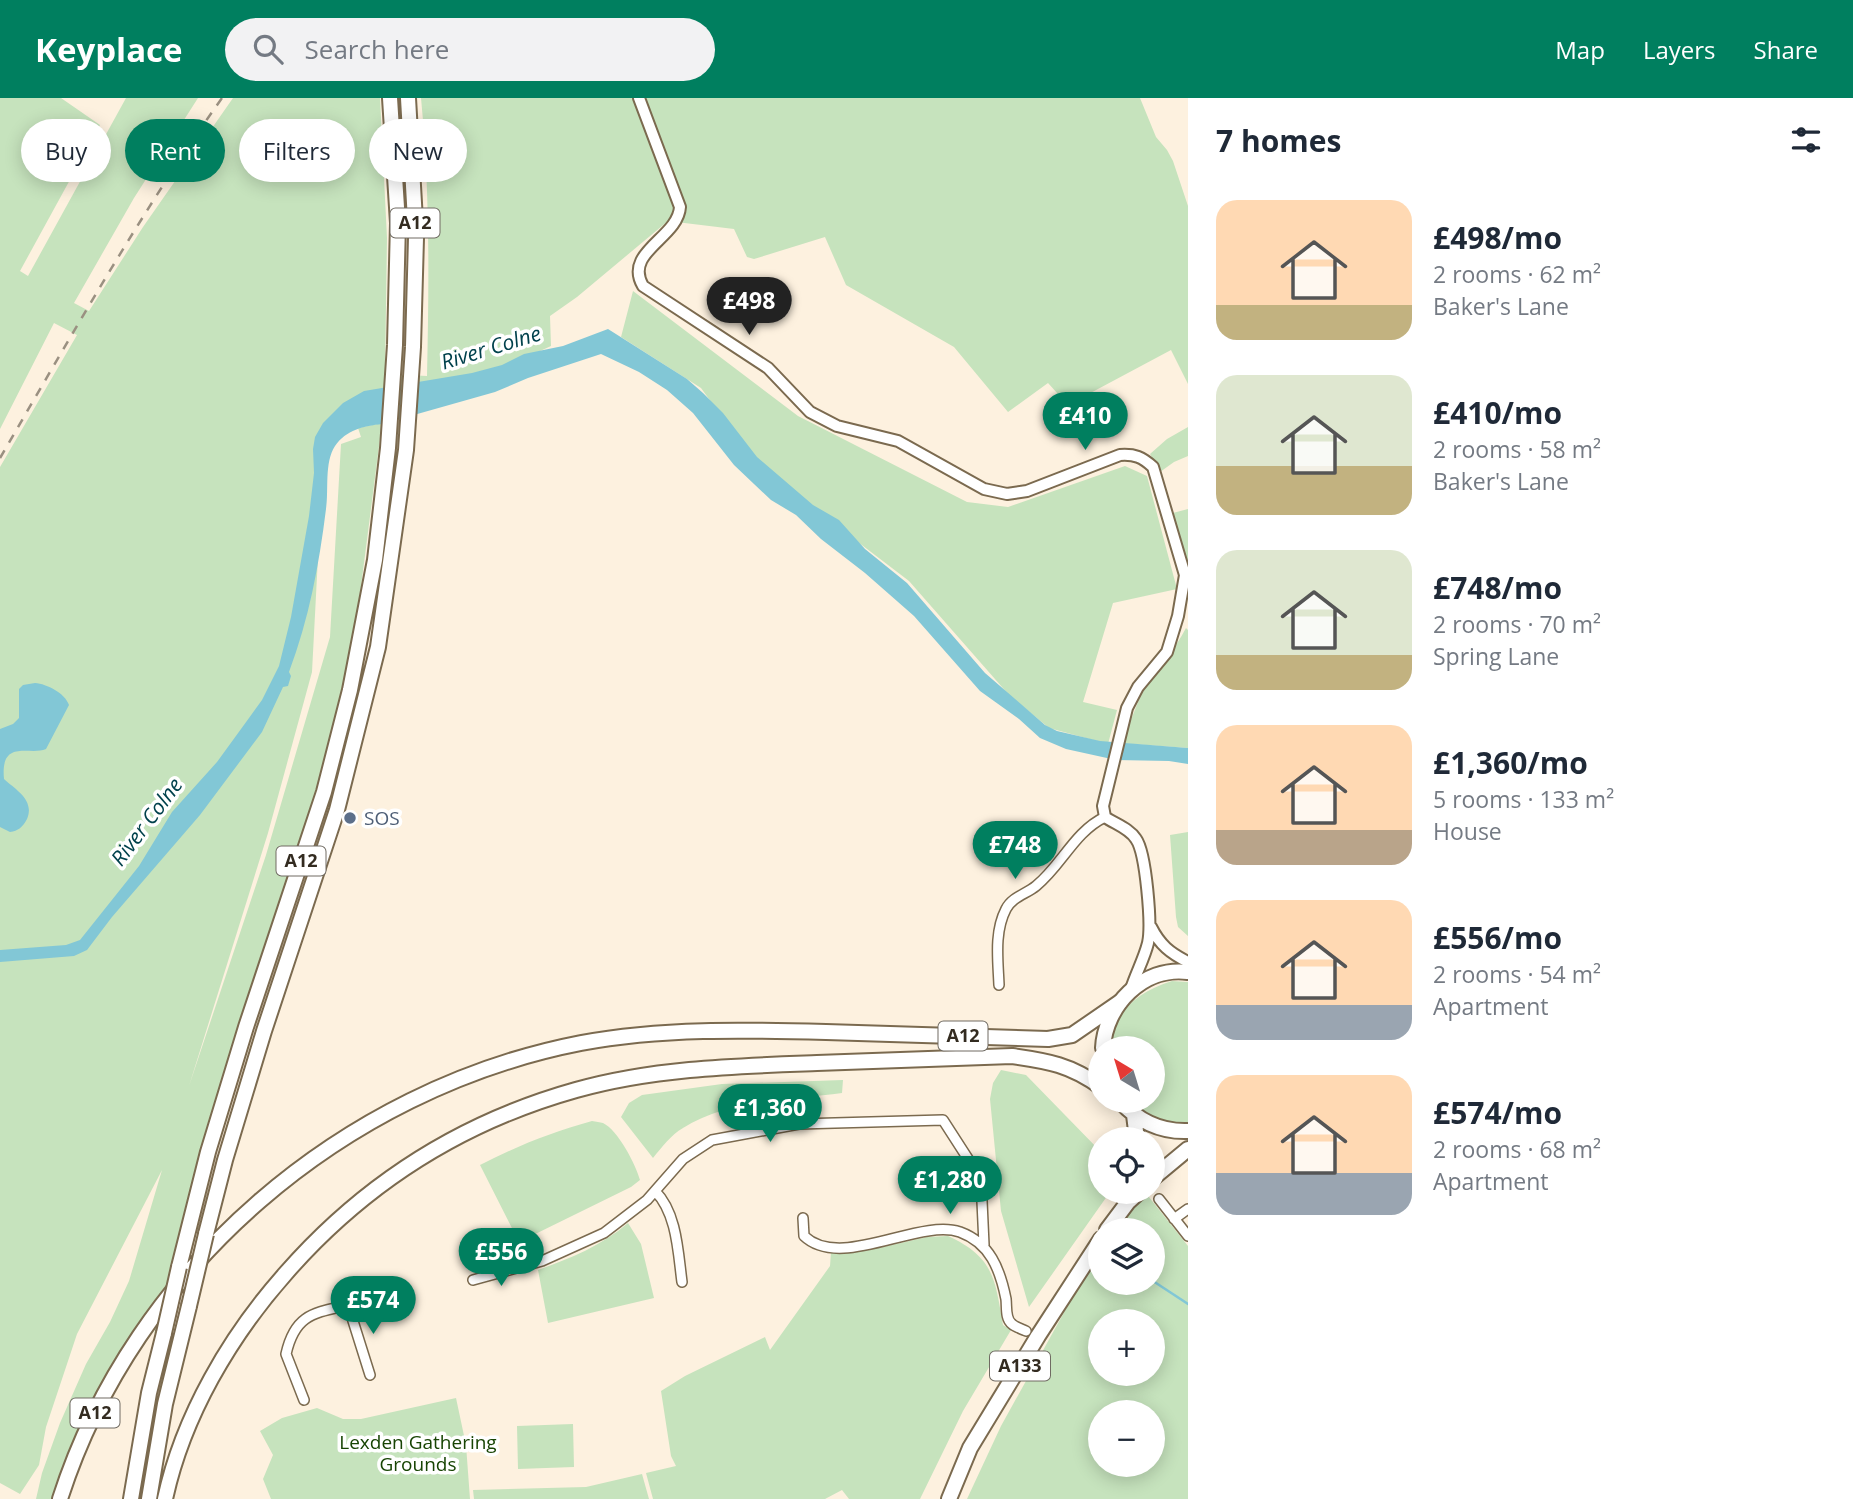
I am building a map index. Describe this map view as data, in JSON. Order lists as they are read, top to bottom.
{
  "streets": {
    "main road": ["A12", "A133"]
  },
  "water": ["River Colne"],
  "parks": ["Lexden Gathering Grounds"],
  "places": ["SOS"],
  "north": "top left",
  "page": {
    "header": "Keyplace",
    "search": "Search here",
    "nav": ["Map", "Layers", "Share"],
    "heading": "7 homes",
    "chip": [
      "Buy",
      "Rent",
      "Filters",
      "New"
    ],
    "list": [
      {
        "name": "£498/mo",
        "note": "2 rooms · 62 m² · Baker's Lane"
      },
      {
        "name": "£410/mo",
        "note": "2 rooms · 58 m² · Baker's Lane"
      },
      {
        "name": "£748/mo",
        "note": "2 rooms · 70 m² · Spring Lane"
      },
      {
        "name": "£1,360/mo",
        "note": "5 rooms · 133 m² · House"
      },
      {
        "name": "£556/mo",
        "note": "2 rooms · 54 m² · Apartment"
      },
      {
        "name": "£574/mo",
        "note": "2 rooms · 68 m² · Apartment"
      }
    ],
    "price": [
      "£498",
      "£410",
      "£748",
      "£1,360",
      "£1,280",
      "£556",
      "£574"
    ],
    "map_buttons": ["+", "−"]
  }
}
